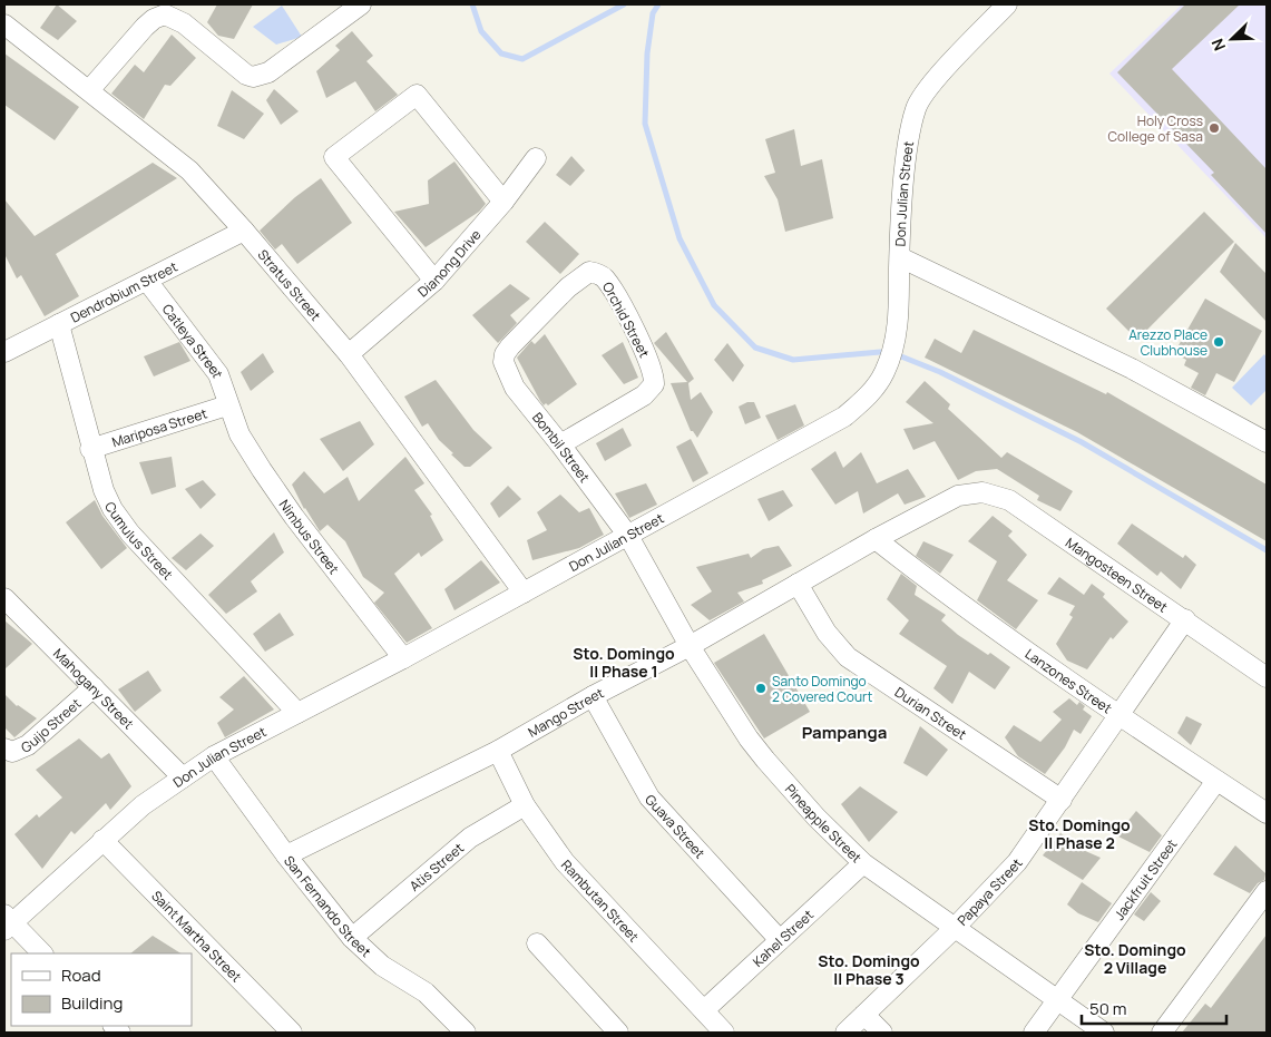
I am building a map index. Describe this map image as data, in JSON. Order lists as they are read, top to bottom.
{
  "streets": {
    "street": [
      "Don Julian Street",
      "Dianong Drive",
      "Stratus Street",
      "Dendrobium Street",
      "Orchid Street",
      "Catleya Street",
      "Mariposa Street",
      "Bombil Street",
      "Nimbus Street",
      "Cumulus Street",
      "Mangosteen Street",
      "Lanzones Street",
      "Mahogany Street",
      "Mango Street",
      "Durian Street",
      "Guijo Street",
      "Pineapple Street",
      "Guava Street",
      "Atis Street",
      "Jackfruit Street",
      "Papaya Street",
      "Rambutan Street",
      "San Fernando Street",
      "Saint Martha Street",
      "Kahel Street"
    ]
  },
  "crossings": [
    ["Don Julian Street", "Stratus Street"],
    ["Don Julian Street", "Bombil Street"],
    ["Don Julian Street", "Nimbus Street"],
    ["Don Julian Street", "Cumulus Street"],
    ["Don Julian Street", "Mahogany Street"],
    ["Don Julian Street", "Pineapple Street"],
    ["Don Julian Street", "San Fernando Street"],
    ["Don Julian Street", "Saint Martha Street"],
    ["Dianong Drive", "Stratus Street"],
    ["Stratus Street", "Dendrobium Street"],
    ["Dendrobium Street", "Catleya Street"],
    ["Dendrobium Street", "Cumulus Street"],
    ["Orchid Street", "Bombil Street"],
    ["Catleya Street", "Mariposa Street"],
    ["Catleya Street", "Nimbus Street"],
    ["Mariposa Street", "Nimbus Street"],
    ["Mariposa Street", "Cumulus Street"],
    ["Bombil Street", "Pineapple Street"],
    ["Mangosteen Street", "Mango Street"],
    ["Mangosteen Street", "Papaya Street"],
    ["Lanzones Street", "Mango Street"],
    ["Lanzones Street", "Jackfruit Street"],
    ["Lanzones Street", "Papaya Street"],
    ["Mahogany Street", "Guijo Street"],
    ["Mango Street", "Durian Street"],
    ["Mango Street", "Pineapple Street"],
    ["Mango Street", "Guava Street"],
    ["Mango Street", "Rambutan Street"],
    ["Mango Street", "San Fernando Street"],
    ["Durian Street", "Papaya Street"],
    ["Pineapple Street", "Jackfruit Street"],
    ["Pineapple Street", "Papaya Street"],
    ["Pineapple Street", "Kahel Street"],
    ["Guava Street", "Kahel Street"],
    ["Atis Street", "Rambutan Street"],
    ["Atis Street", "San Fernando Street"],
    ["Rambutan Street", "Kahel Street"]
  ],
  "districts": [
    "Sto. Domingo II Phase 1",
    "Pampanga",
    "Sto. Domingo II Phase 2",
    "Sto. Domingo 2 Village",
    "Sto. Domingo II Phase 3"
  ],
  "places": ["Holy Cross College of Sasa", "Arezzo Place Clubhouse", "Santo Domingo 2 Covered Court"],
  "legend": ["Road", "Building"],
  "scale_bar": "50 m",
  "north": "bottom left"
}
